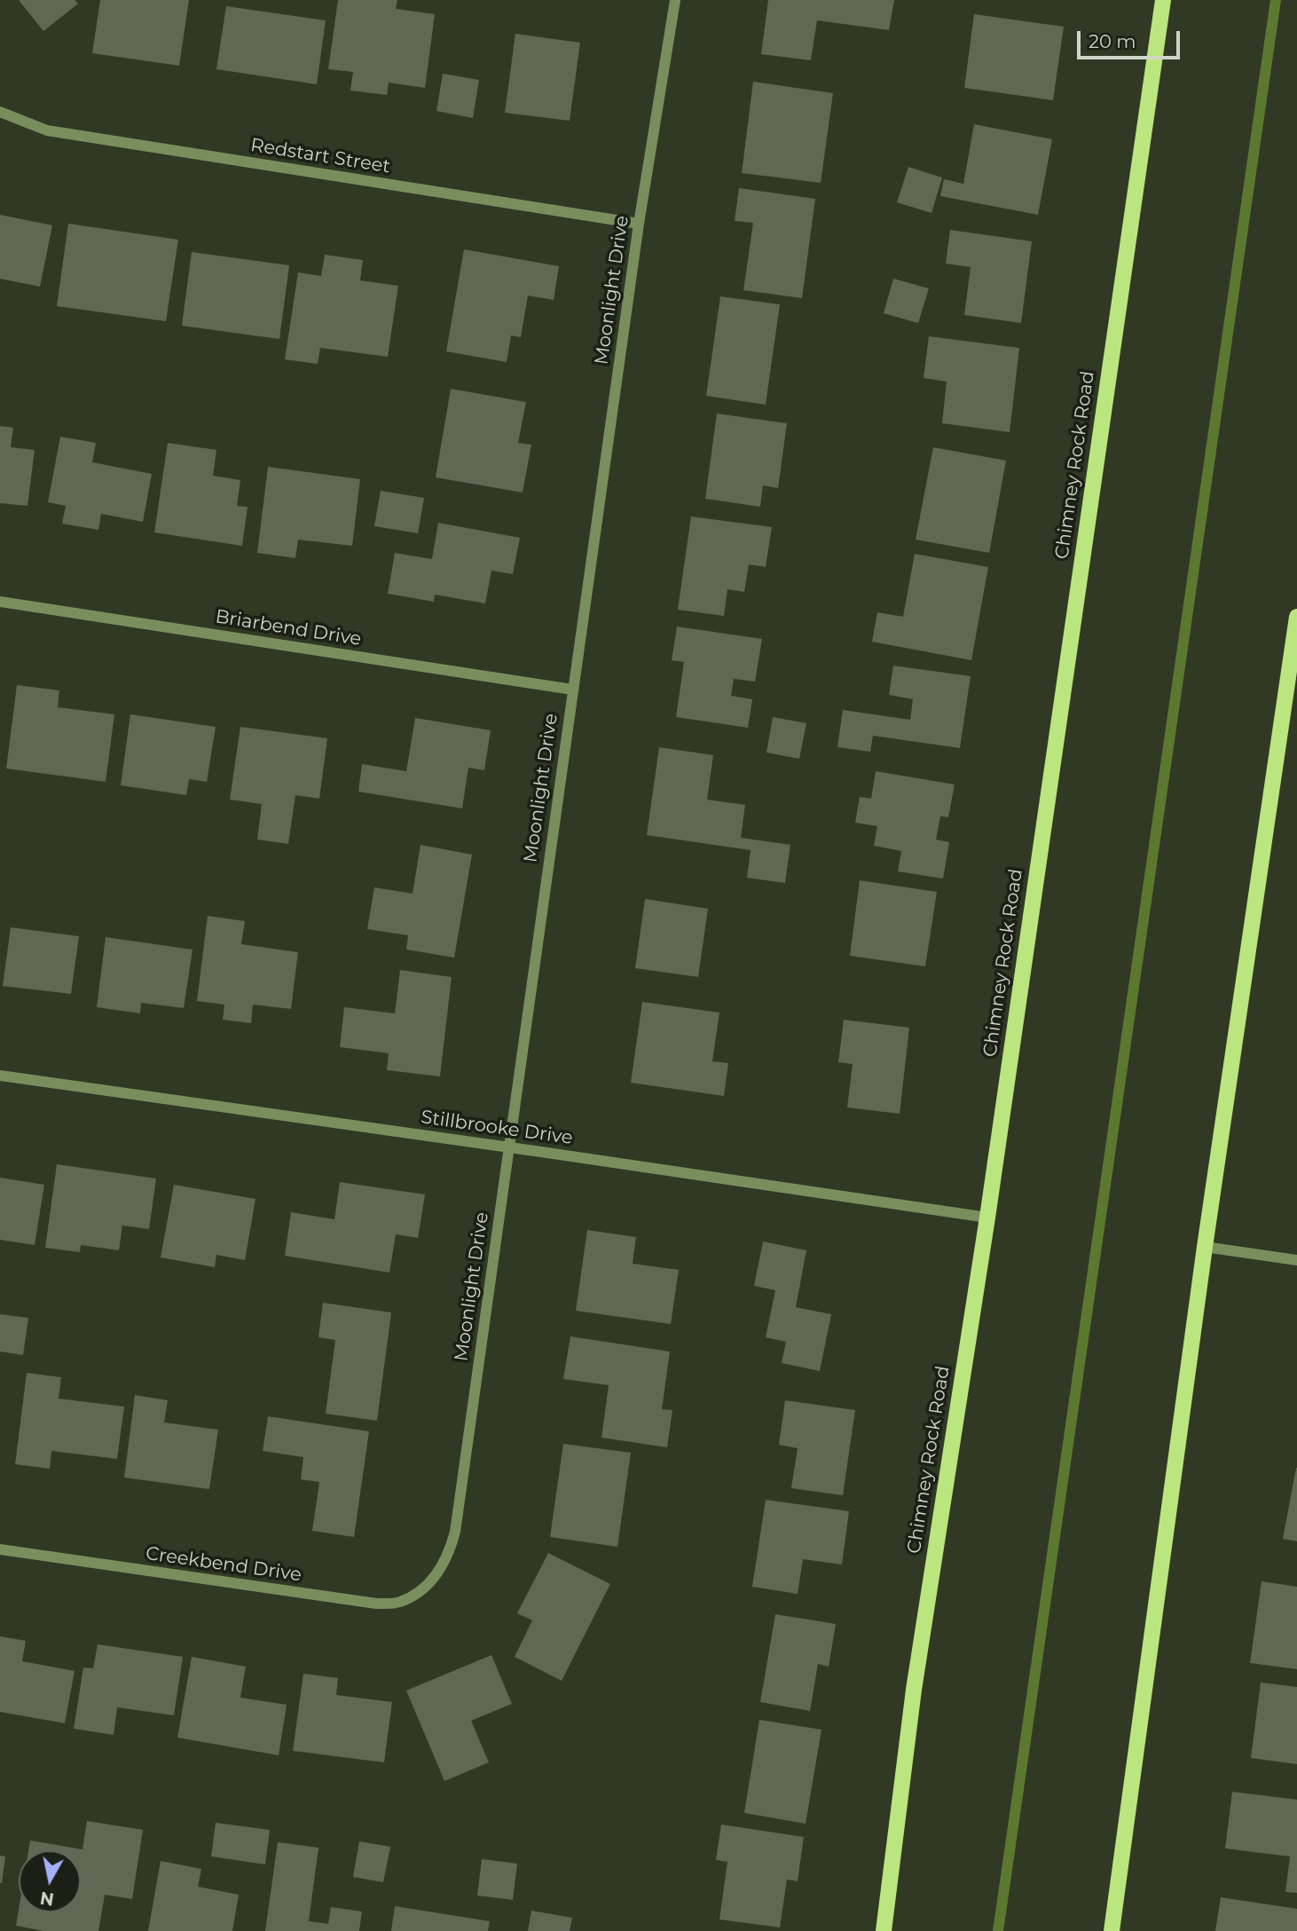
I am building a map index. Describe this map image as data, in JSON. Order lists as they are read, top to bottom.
{
  "streets": {
    "main road": ["Chimney Rock Road"],
    "street": [
      "Redstart Street",
      "Moonlight Drive",
      "Briarbend Drive",
      "Stillbrooke Drive",
      "Creekbend Drive"
    ]
  },
  "crossings": [
    ["Redstart Street", "Moonlight Drive"],
    ["Moonlight Drive", "Briarbend Drive"],
    ["Moonlight Drive", "Stillbrooke Drive"],
    ["Moonlight Drive", "Creekbend Drive"],
    ["Chimney Rock Road", "Stillbrooke Drive"]
  ],
  "scale_bar": "20 m",
  "north": "bottom"
}
